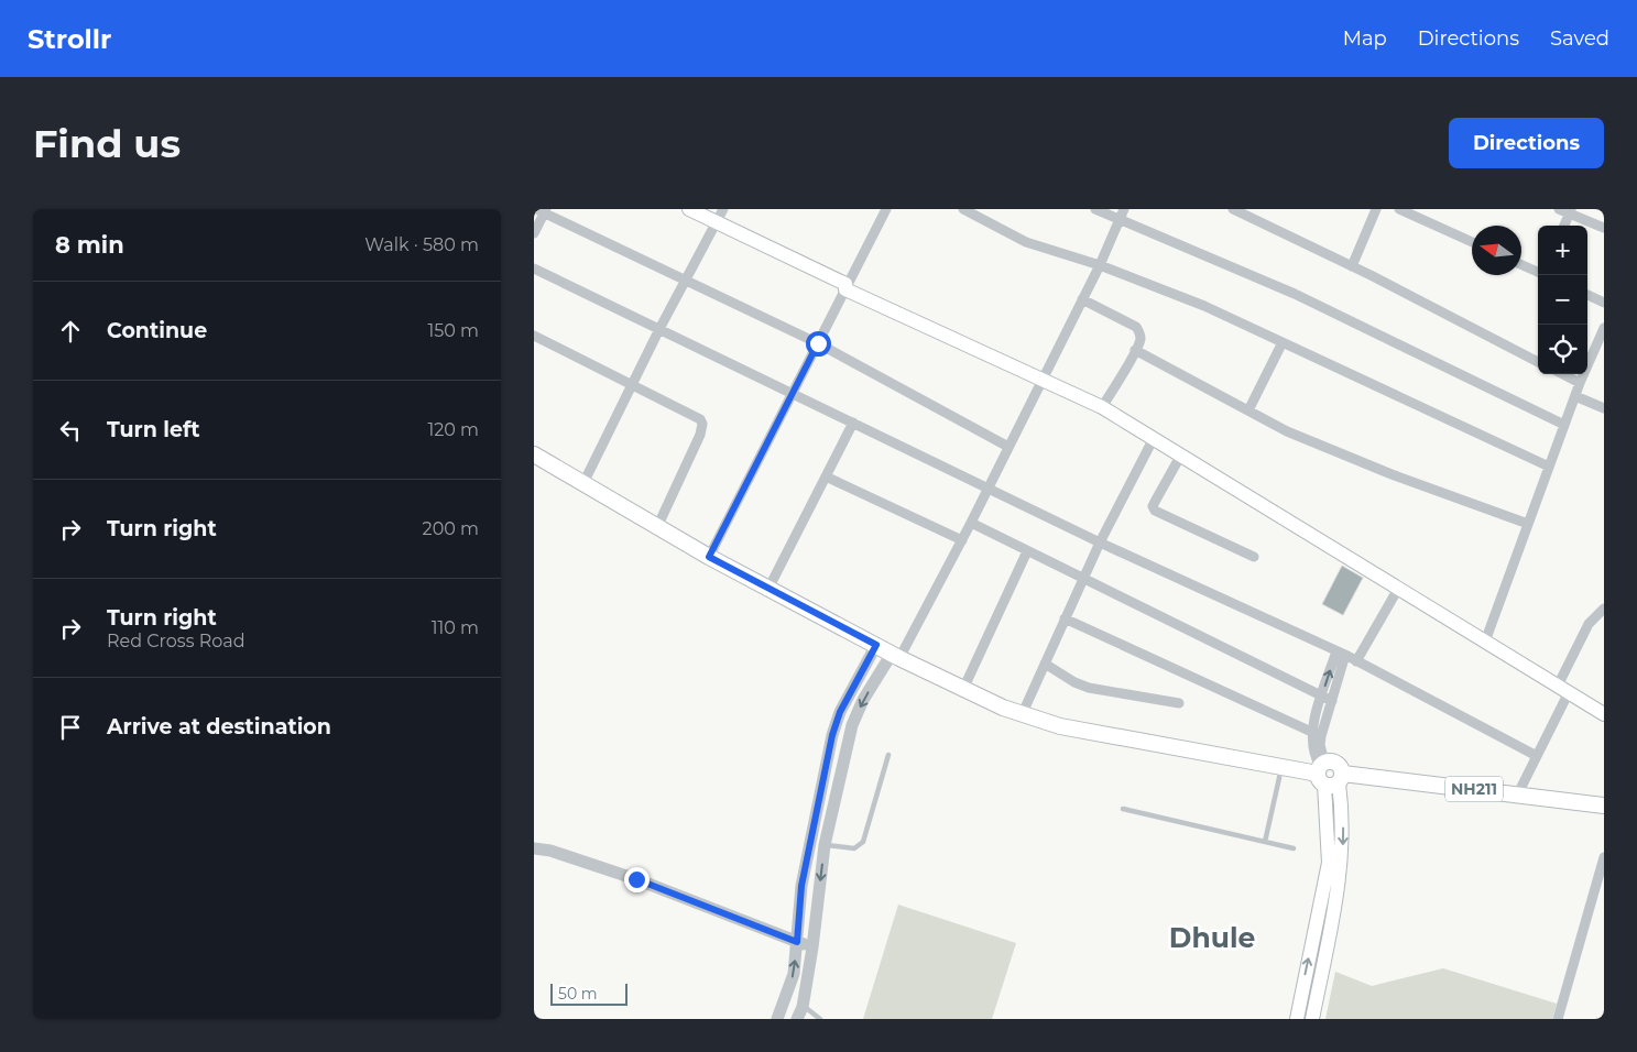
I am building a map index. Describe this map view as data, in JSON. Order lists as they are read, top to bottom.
{
  "streets": {
    "main road": ["NH211"]
  },
  "districts": ["Dhule"],
  "scale_bar": "50 m",
  "north": "left",
  "page": {
    "header": "Strollr",
    "nav": ["Map", "Directions", "Saved"],
    "buttons": "Directions",
    "title": "Find us",
    "heading": ["8 min", "Walk · 580 m"],
    "map_buttons": ["+", "−"],
    "list": [
      ["Continue", "150 m"],
      ["Turn left", "120 m"],
      ["Turn right", "200 m"],
      ["Turn right", "Red Cross Road", "110 m"],
      "Arrive at destination"
    ],
    "scale": "50 m"
  }
}
